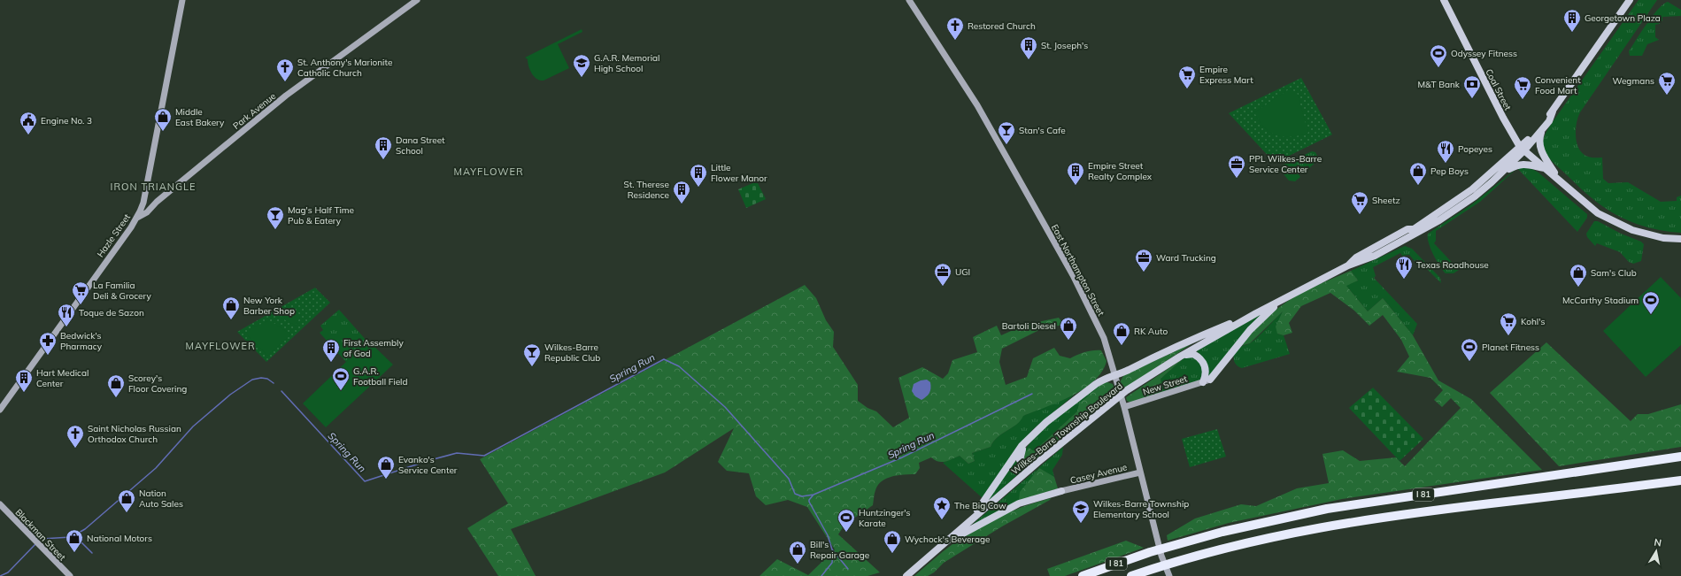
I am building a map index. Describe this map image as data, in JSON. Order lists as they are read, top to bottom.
{
  "streets": {
    "highway": ["I 81"],
    "main road": [
      "Coal Street",
      "Park Avenue",
      "Hazle Street",
      "East Northampton Street",
      "New Street",
      "Wilkes-Barre Township Boulevard",
      "Casey Avenue",
      "Blackman Street"
    ]
  },
  "crossings": [
    ["Coal Street", "Wilkes-Barre Township Boulevard"],
    ["Park Avenue", "Hazle Street"],
    ["East Northampton Street", "New Street"],
    ["East Northampton Street", "Casey Avenue"]
  ],
  "districts": ["MAYFLOWER", "IRON TRIANGLE", "MAYFLOWER"],
  "water": ["Spring Run"],
  "places": {
    "building": [
      "Georgetown Plaza",
      "St. Joseph's",
      "Dana Street School",
      "Empire Street Realty Complex",
      "Little Flower Manor",
      "St. Therese Residence",
      "First Assembly of God",
      "Hart Medical Center"
    ],
    "church": ["Restored Church", "St. Anthony's Marionite Catholic Church", "Saint Nicholas Russian Orthodox Church"],
    "sports": [
      "Odyssey Fitness",
      "McCarthy Stadium",
      "Planet Fitness",
      "G.A.R. Football Field",
      "Huntzinger's Karate"
    ],
    "school or university": ["G.A.R. Memorial High School", "Wilkes-Barre Township Elementary School"],
    "supermarket": [
      "Empire Express Mart",
      "Wegmans",
      "Convenient Food Mart",
      "Sheetz",
      "La Familia Deli & Grocery",
      "Kohl's"
    ],
    "bank": ["M&T Bank"],
    "shop": [
      "Middle East Bakery",
      "Pep Boys",
      "Sam's Club",
      "New York Barber Shop",
      "Bartoli Diesel",
      "RK Auto",
      "Scorey's Floor Covering",
      "Evanko's Service Center",
      "Nation Auto Sales",
      "National Motors",
      "Wychock's Beverage",
      "Bill's Repair Garage"
    ],
    "public building": ["Engine No. 3"],
    "bar": ["Stan's Cafe", "Mag's Half Time Pub & Eatery", "Wilkes-Barre Republic Club"],
    "restaurant": ["Popeyes", "Texas Roadhouse", "Toque de Sazon"],
    "office": ["PPL Wilkes-Barre Service Center", "Ward Trucking", "UGI"],
    "pharmacy": ["Bedwick's Pharmacy"],
    "place": ["The Big Cow"]
  },
  "north": "top"
}
